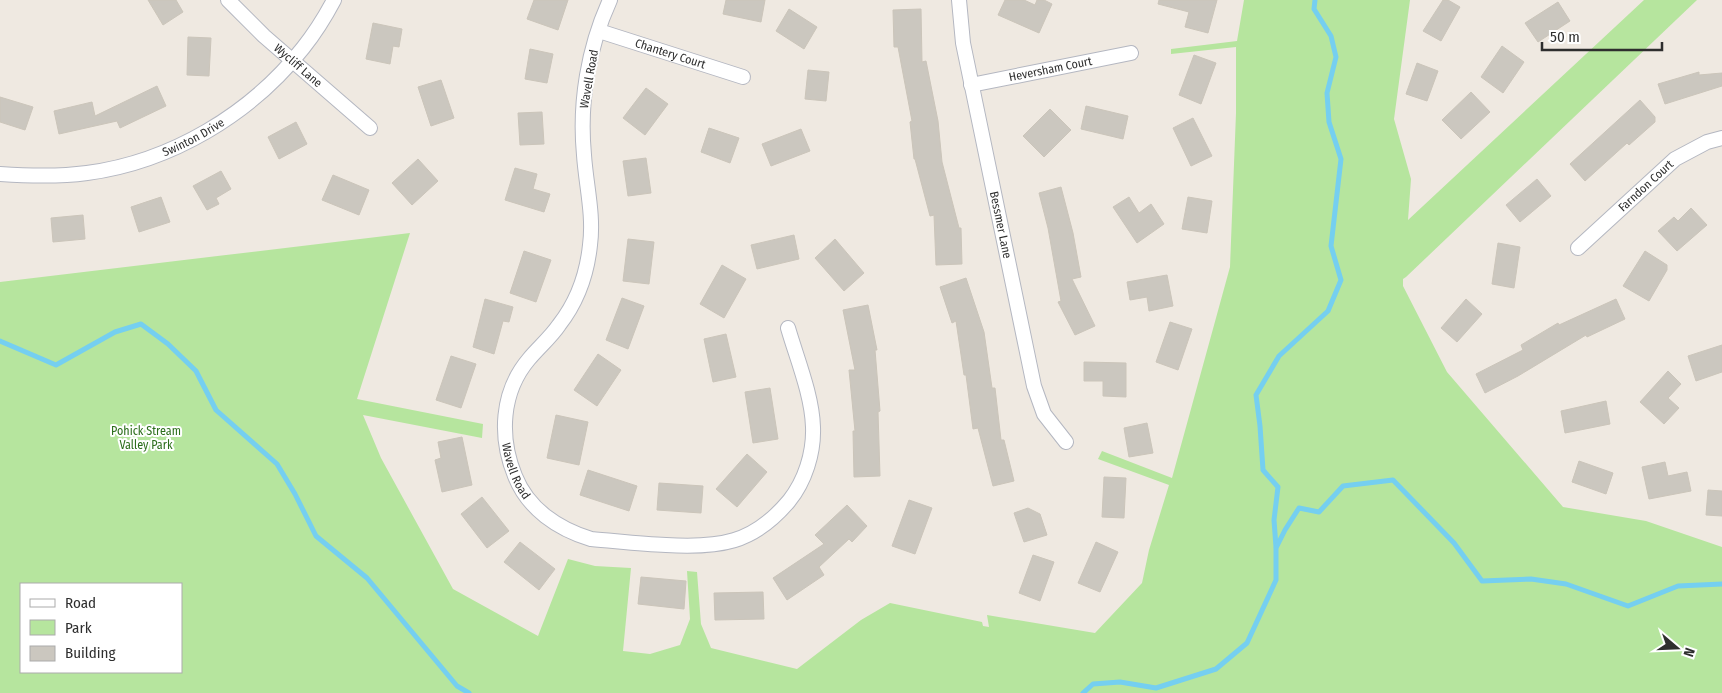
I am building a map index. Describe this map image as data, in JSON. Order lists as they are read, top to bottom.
{
  "streets": {
    "street": [
      "Chantery Court",
      "Wycliff Lane",
      "Heversham Court",
      "Wavell Road",
      "Swinton Drive",
      "Farndon Court",
      "Bessmer Lane"
    ]
  },
  "crossings": [
    ["Chantery Court", "Wavell Road"],
    ["Wycliff Lane", "Swinton Drive"],
    ["Heversham Court", "Bessmer Lane"]
  ],
  "parks": ["Pohick Stream Valley Park"],
  "legend": ["Road", "Park", "Building"],
  "scale_bar": "50 m",
  "north": "right"
}
